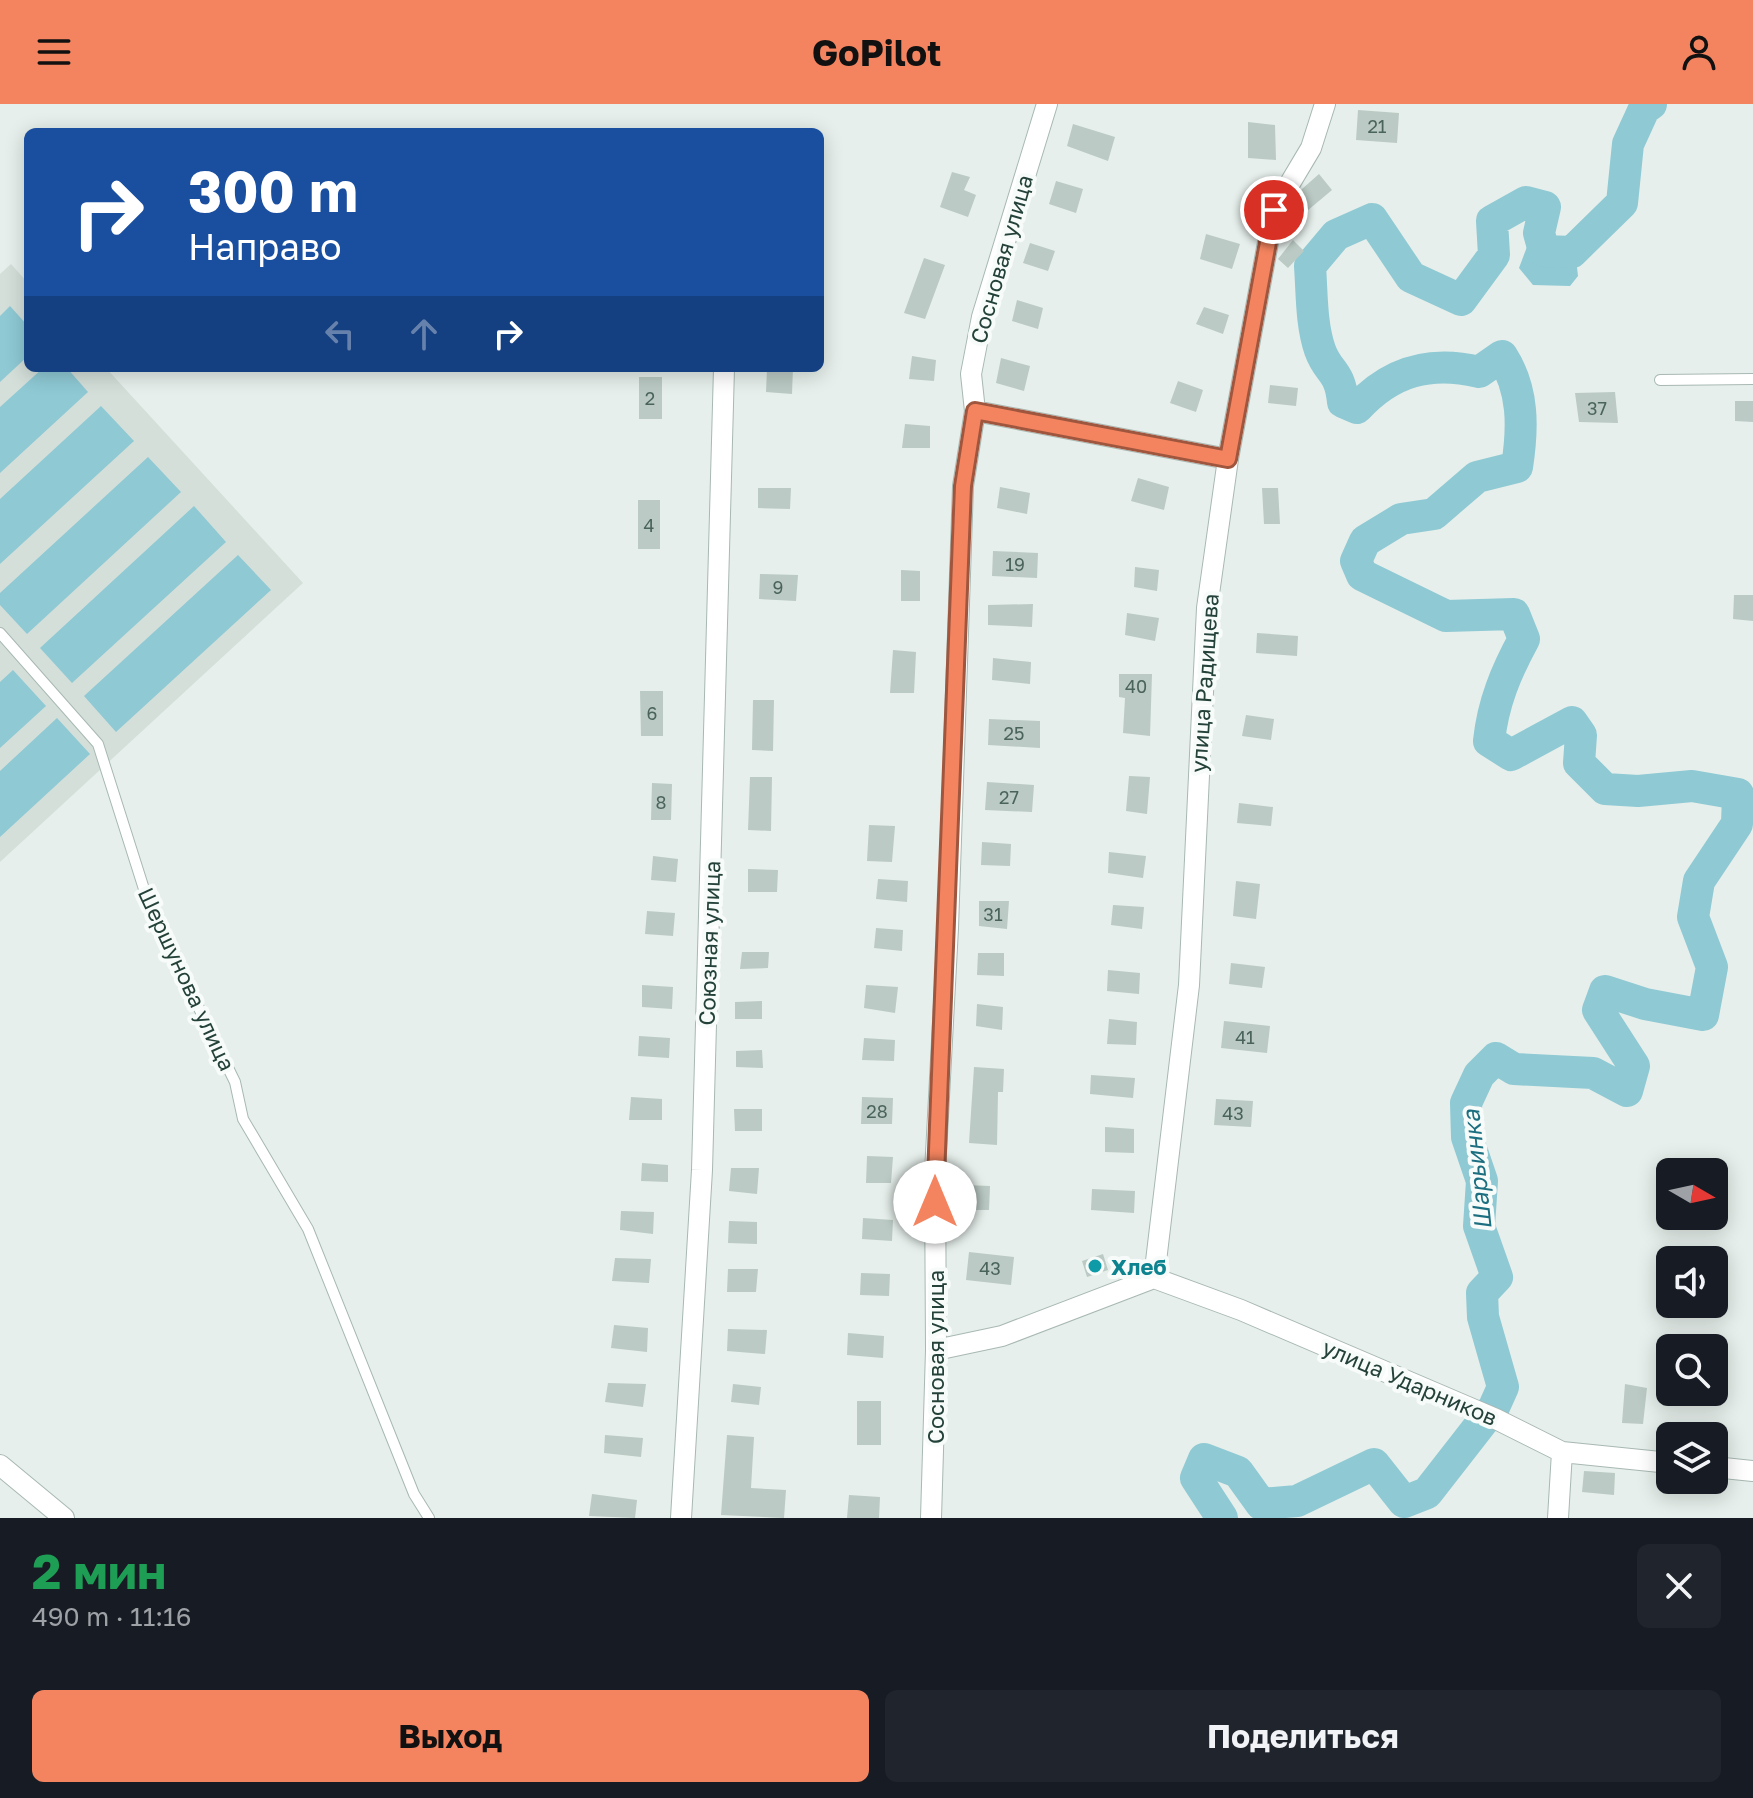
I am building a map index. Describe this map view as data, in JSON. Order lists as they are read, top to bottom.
{
  "streets": {
    "street": [
      "Сосновая улица",
      "улица Радищева",
      "Союзная улица",
      "улица Ударников"
    ],
    "lane": ["Шершунова улица"]
  },
  "crossings": [
    ["улица Радищева", "улица Ударников"]
  ],
  "water": ["Шарьинка"],
  "places": ["Хлеб"],
  "house_numbers": [
    "21",
    "2",
    "37",
    "4",
    "19",
    "9",
    "40",
    "6",
    "25",
    "27",
    "8",
    "31",
    "41",
    "28",
    "43",
    "43"
  ],
  "north": "right",
  "page": {
    "header": "GoPilot",
    "turn": ["300 m", "Направо"],
    "heading": ["2 мин", "490 m · 11:16"],
    "buttons": ["Выход", "Поделиться"]
  }
}
